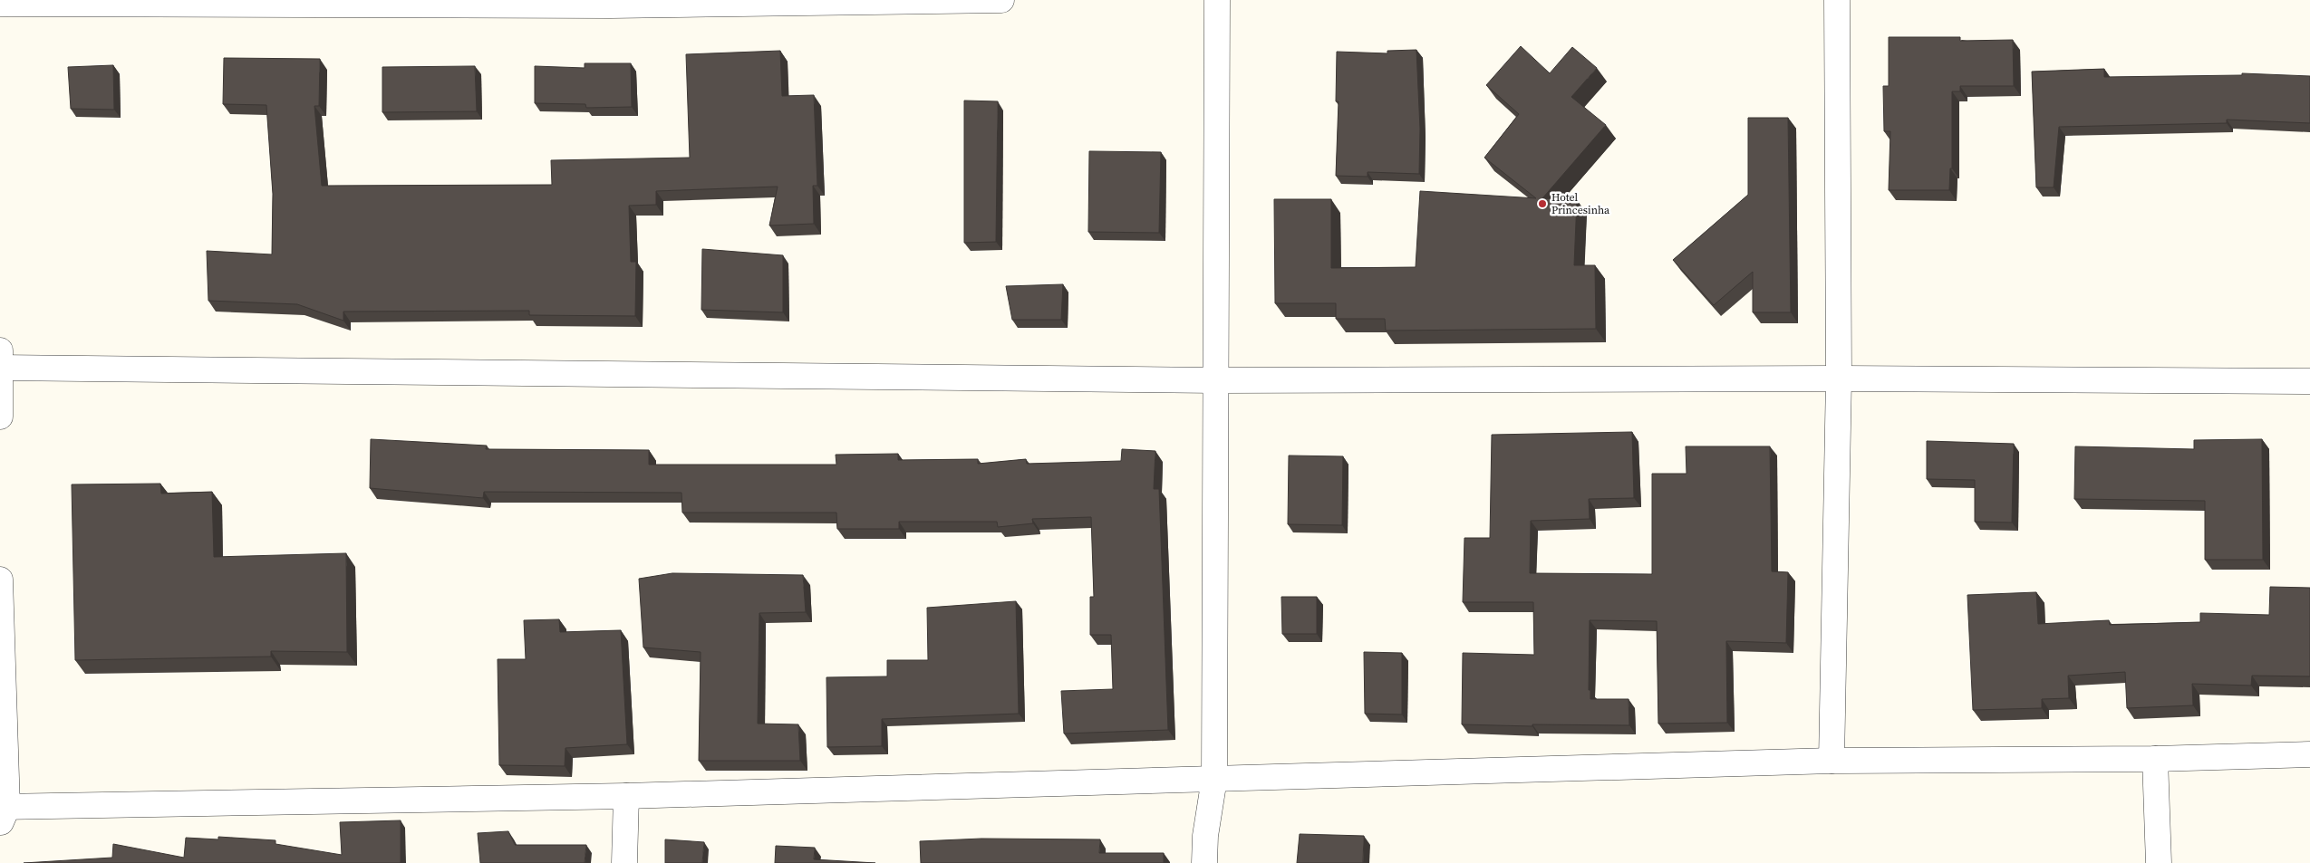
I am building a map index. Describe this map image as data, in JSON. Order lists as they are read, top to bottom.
{
  "places": ["Hotel Princesinha"]
}
